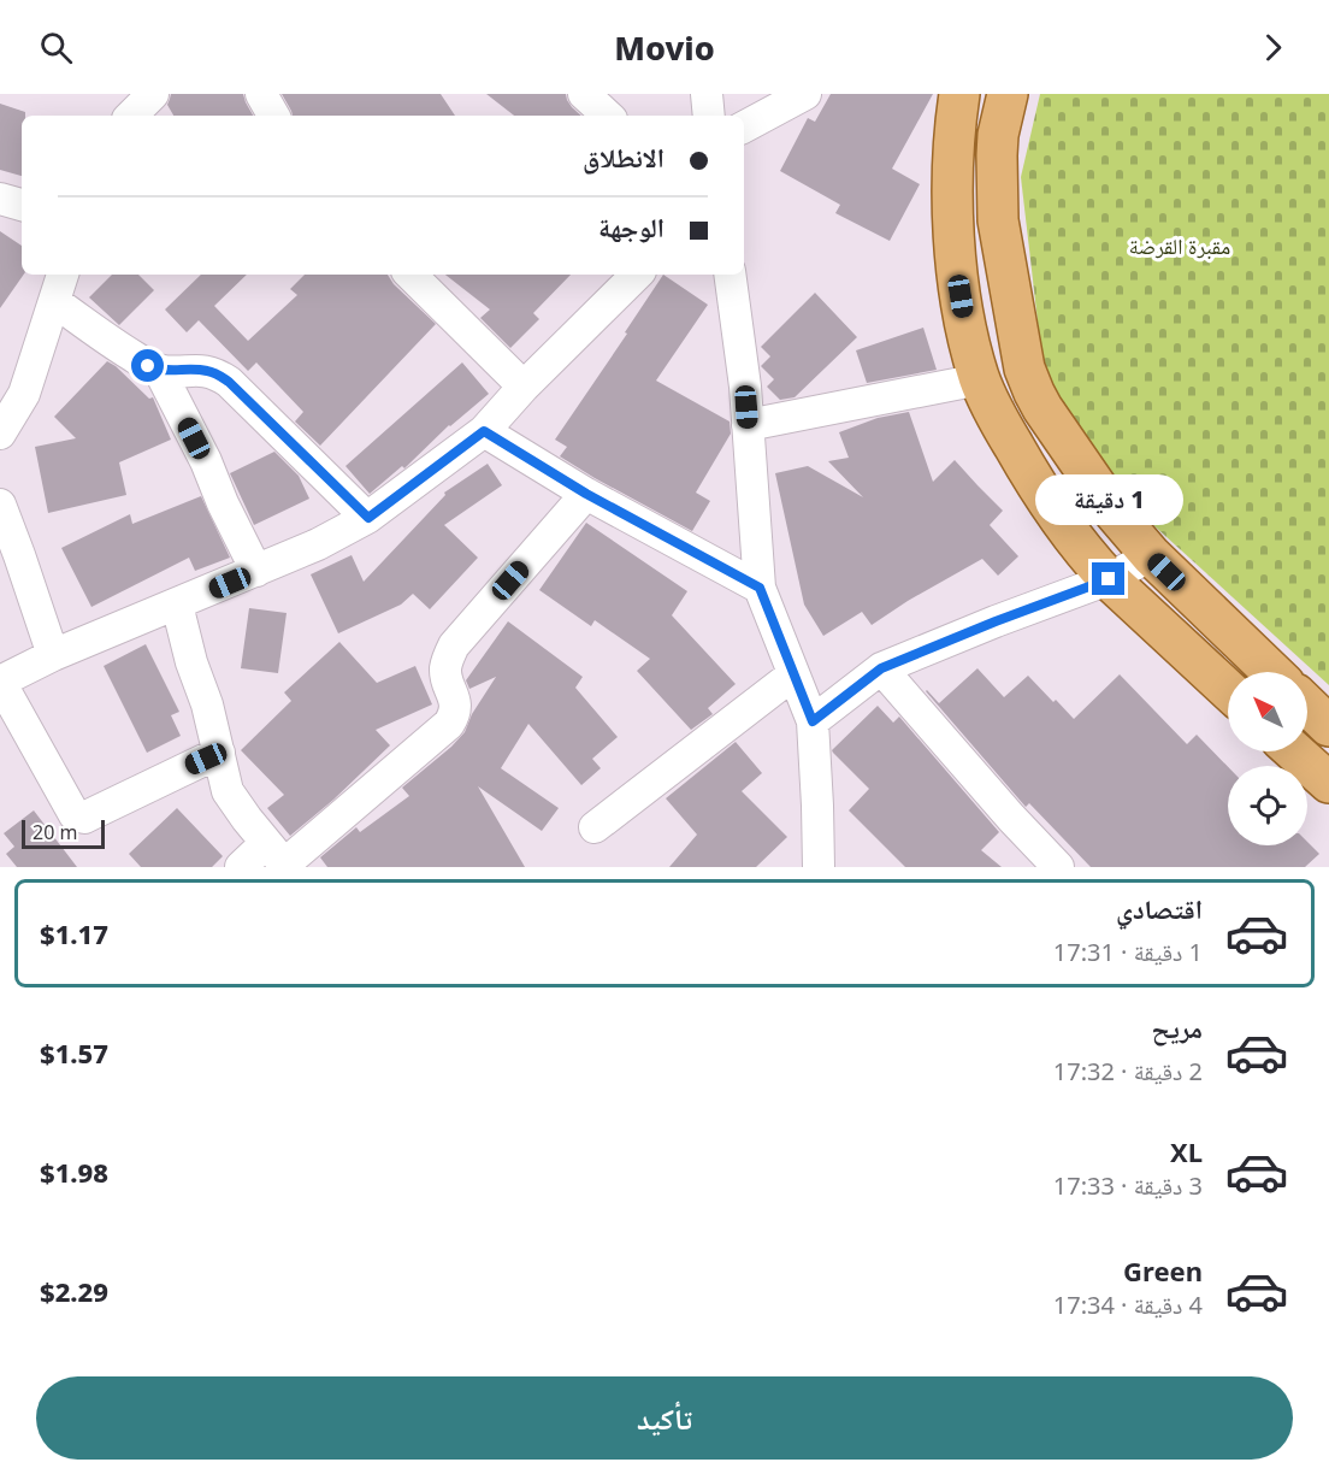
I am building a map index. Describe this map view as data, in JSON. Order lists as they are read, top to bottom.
{
  "parks": ["مقبرة القرضة"],
  "scale_bar": "20 m",
  "north": "top left",
  "page": {
    "header": "Movio",
    "banner": ["الانطلاق", "الوجهة"],
    "bubble": "1 دقيقة",
    "scale": "20 m",
    "list": [
      {
        "name": "اقتصادي",
        "note": "1 دقيقة · 17:31",
        "value": "$1.17"
      },
      {
        "name": "مريح",
        "note": "2 دقيقة · 17:32",
        "value": "$1.57"
      },
      {
        "name": "XL",
        "note": "3 دقيقة · 17:33",
        "value": "$1.98"
      },
      {
        "name": "Green",
        "note": "4 دقيقة · 17:34",
        "value": "$2.29"
      }
    ],
    "buttons": "تأكيد"
  }
}
